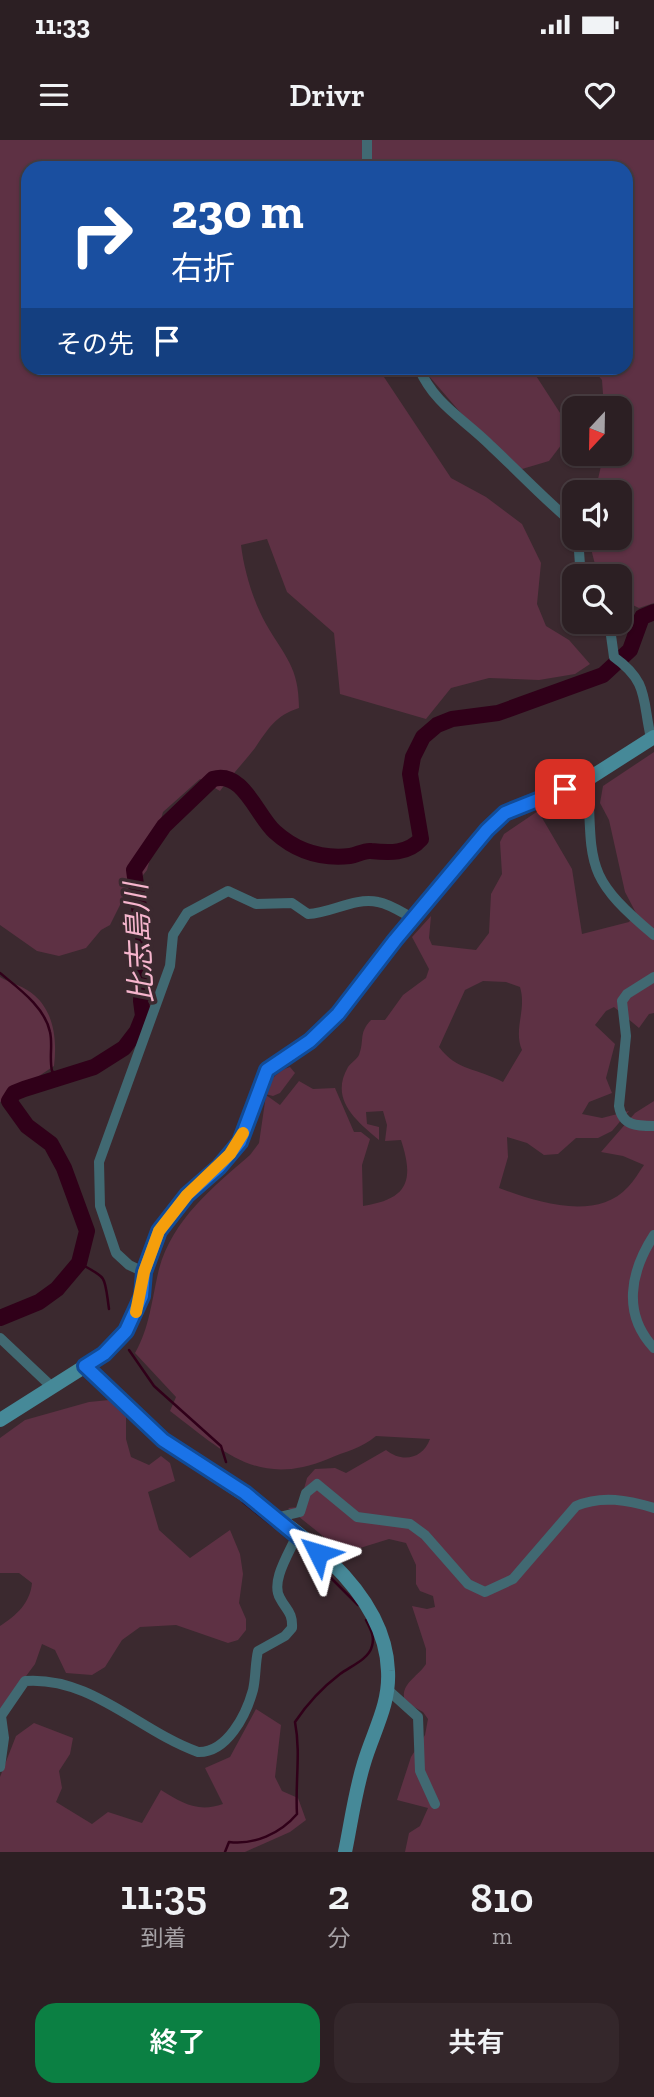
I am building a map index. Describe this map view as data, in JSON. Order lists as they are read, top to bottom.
{
  "water": ["比志島川"],
  "north": "bottom",
  "page": {
    "status": "11:33",
    "header": "Drivr",
    "turn": ["230 m", "右折"],
    "then": "その先",
    "eta": [
      "11:35",
      "到着",
      "2",
      "分",
      "810",
      "m"
    ],
    "buttons": ["終了", "共有"]
  }
}
